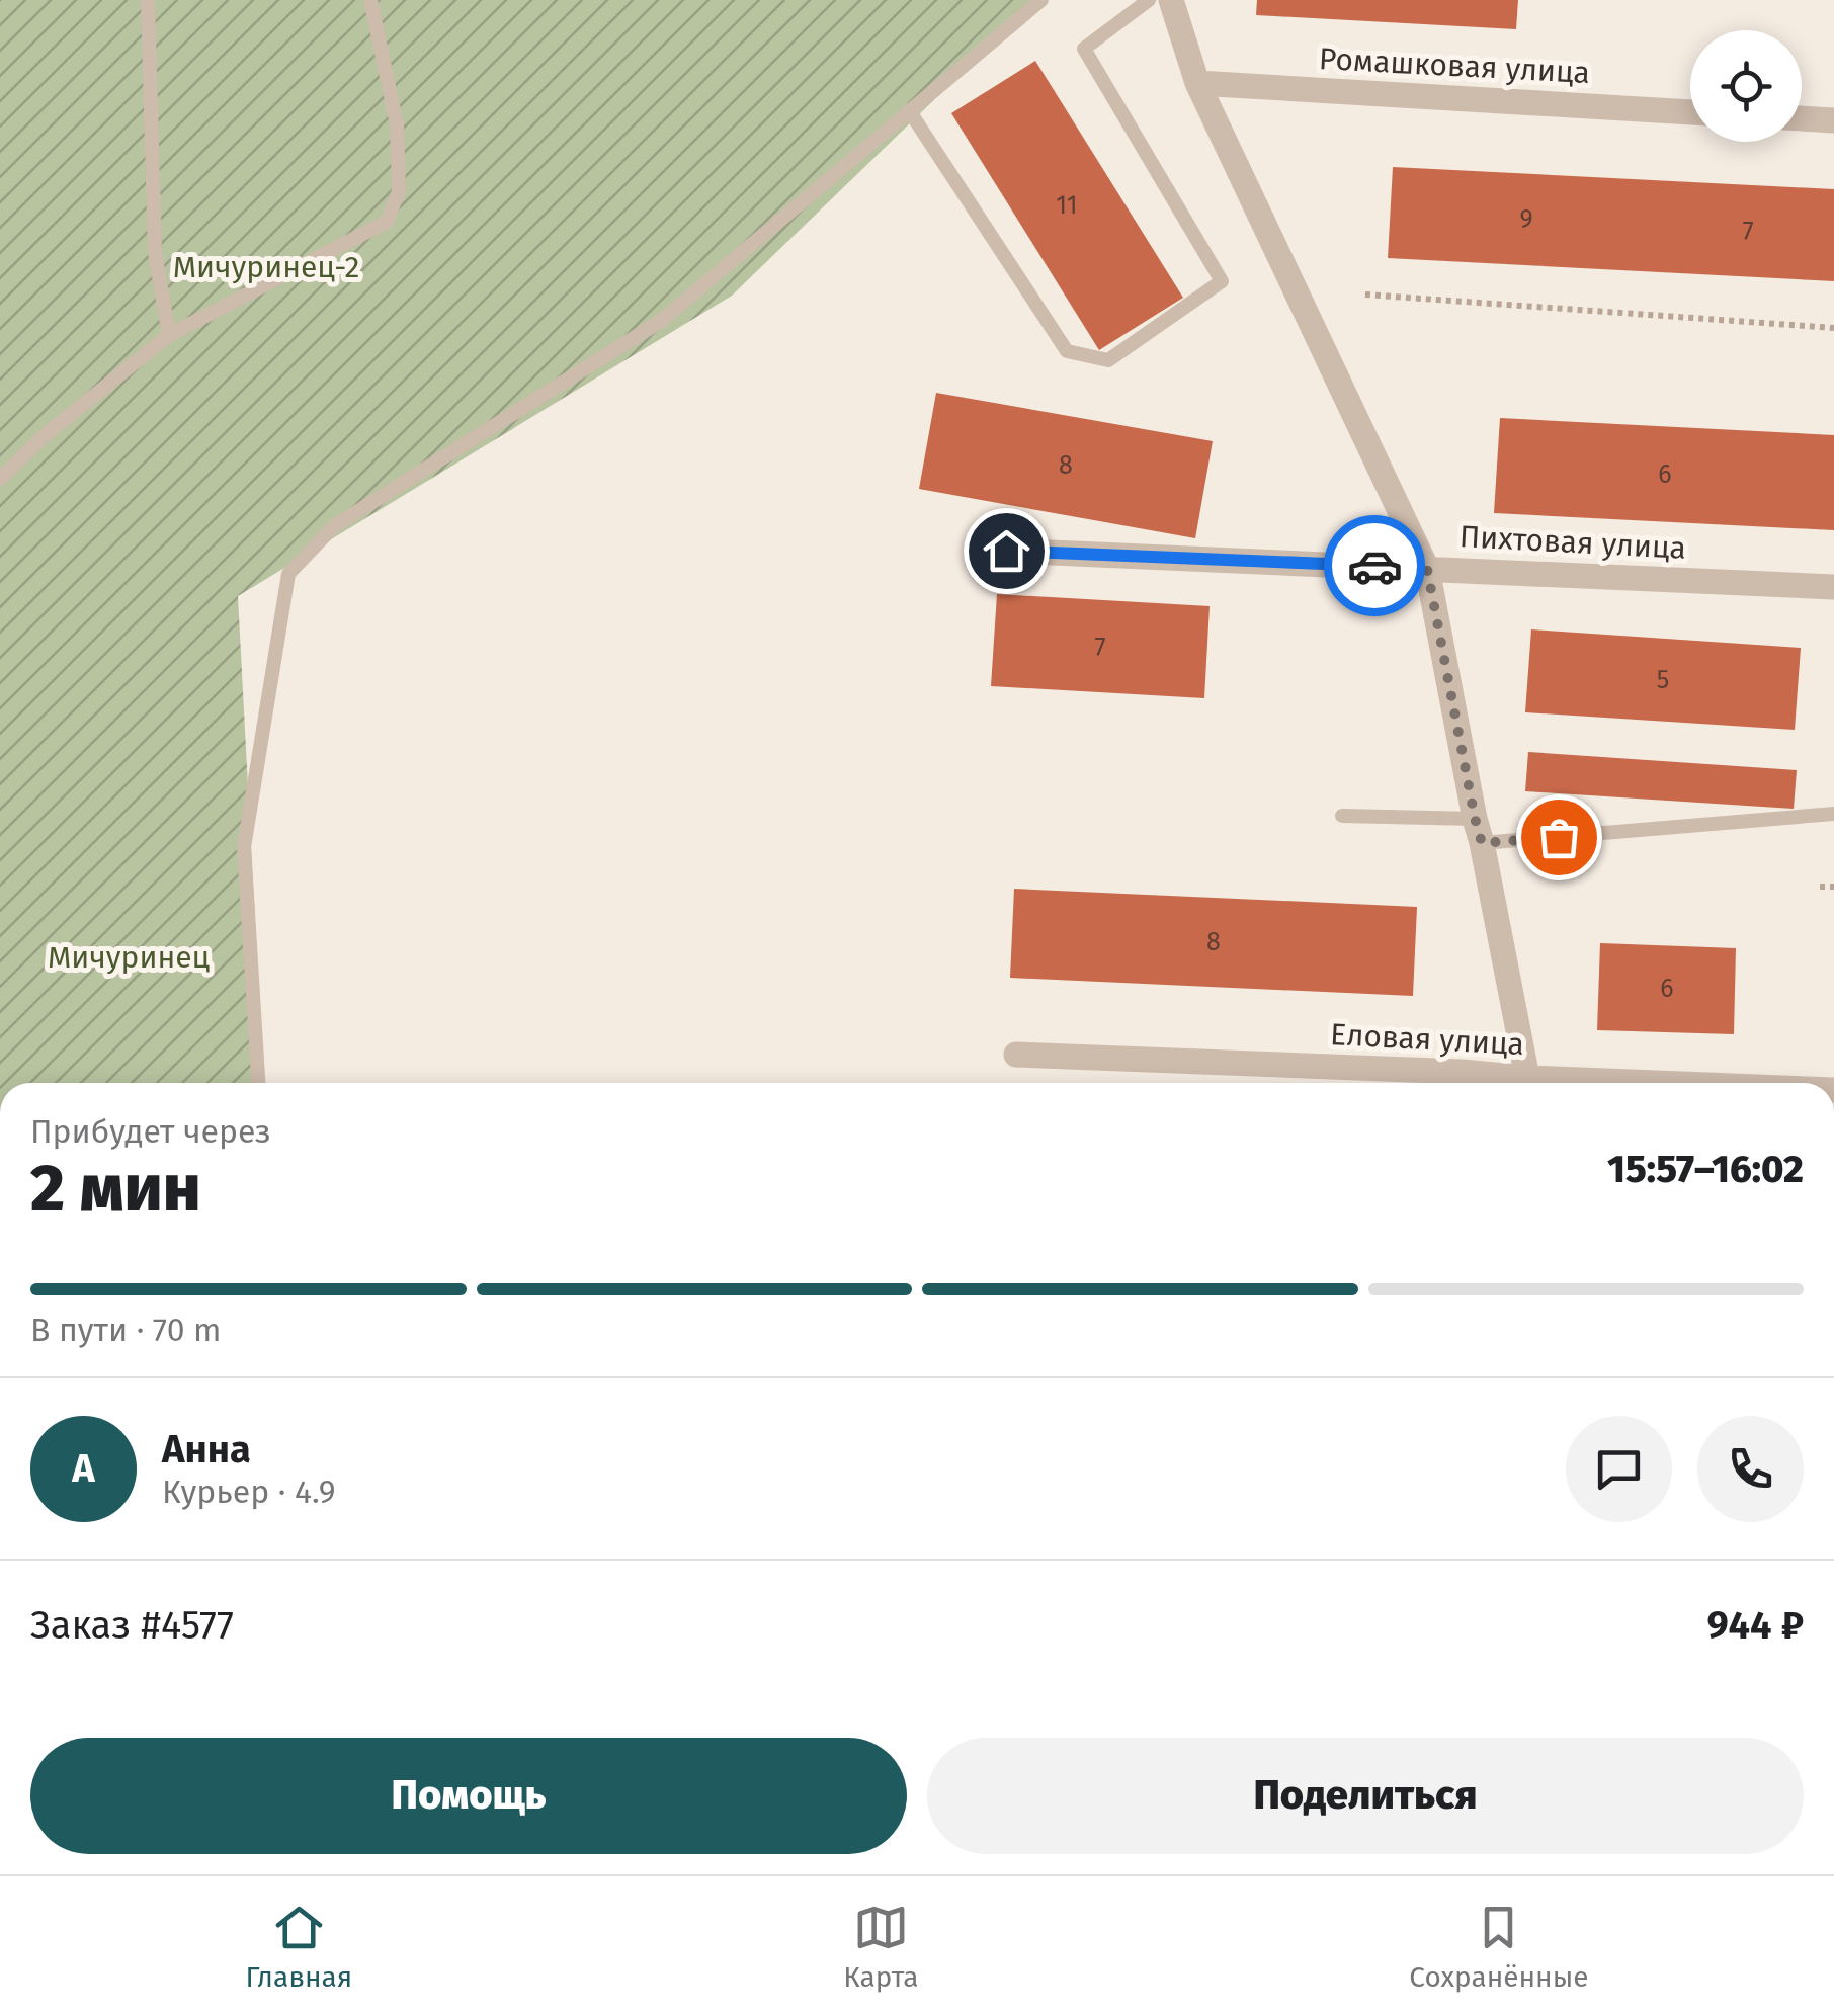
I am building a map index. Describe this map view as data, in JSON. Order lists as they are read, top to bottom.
{
  "streets": {
    "street": ["Ромашковая улица", "Пихтовая улица", "Еловая улица"]
  },
  "parks": ["Мичуринец-2", "Мичуринец"],
  "house_numbers": [
    "11",
    "9",
    "7",
    "8",
    "6",
    "7",
    "5",
    "8",
    "6"
  ],
  "page": {
    "heading": ["2 мин", "Прибудет через", "15:57–16:02"],
    "panel": [
      "Анна",
      "Курьер · 4.9",
      "Заказ #4577",
      "944 ₽"
    ],
    "bar": "В пути · 70 m",
    "round": "А",
    "buttons": ["Помощь", "Поделиться"],
    "tabs": ["Главная", "Карта", "Сохранённые"]
  }
}
